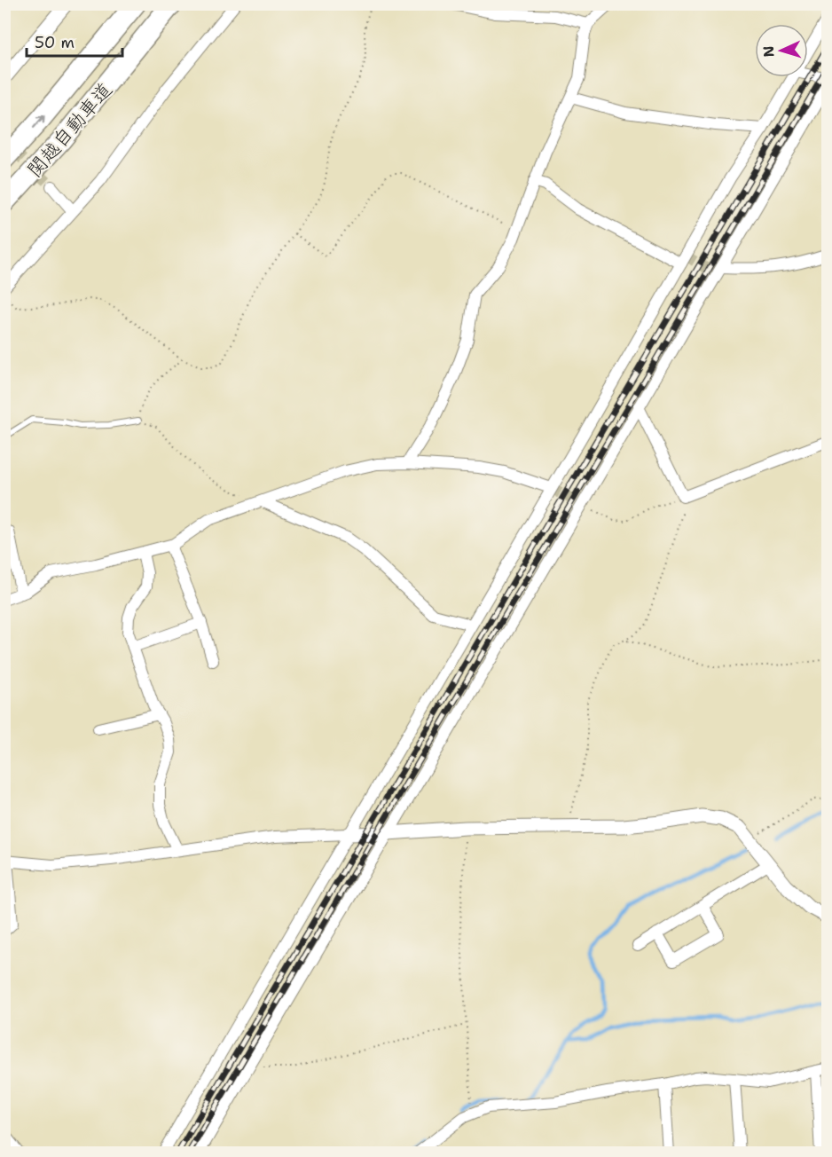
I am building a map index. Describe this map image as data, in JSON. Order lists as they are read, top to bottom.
{
  "streets": {
    "highway": ["関越自動車道"]
  },
  "scale_bar": "50 m",
  "north": "left"
}
